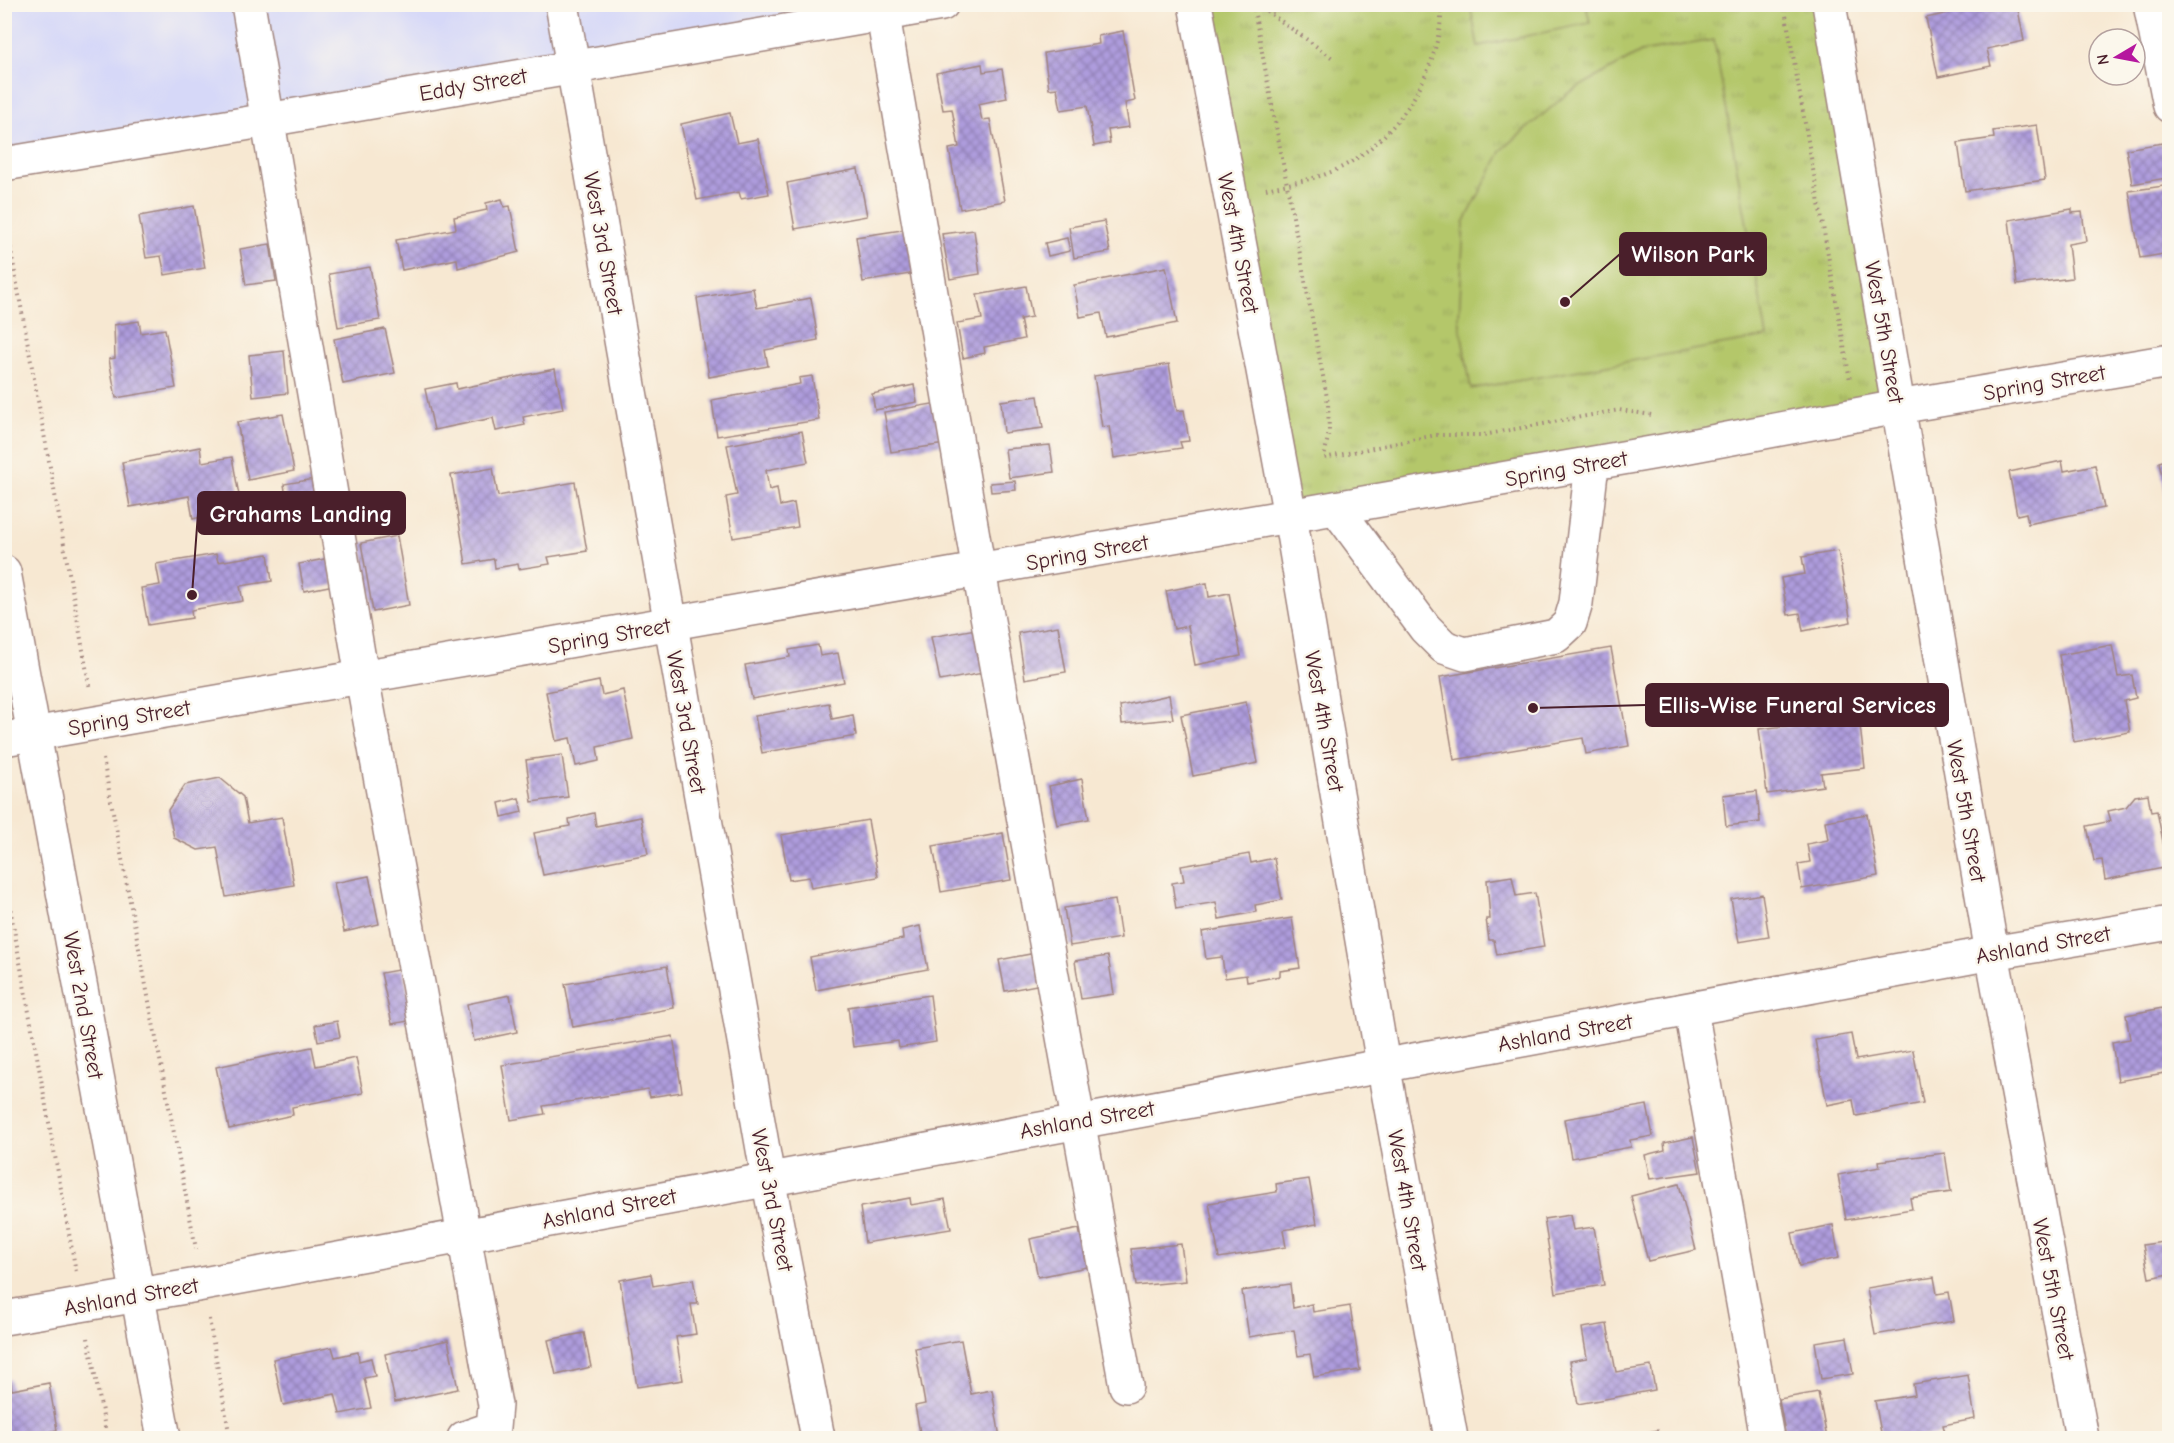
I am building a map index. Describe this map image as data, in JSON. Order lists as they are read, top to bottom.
{
  "streets": {
    "street": [
      "Eddy Street",
      "West 3rd Street",
      "West 4th Street",
      "West 5th Street",
      "Spring Street",
      "Ashland Street",
      "West 2nd Street"
    ]
  },
  "crossings": [
    ["Eddy Street", "West 3rd Street"],
    ["West 3rd Street", "Spring Street"],
    ["West 3rd Street", "Ashland Street"],
    ["West 4th Street", "Spring Street"],
    ["West 4th Street", "Ashland Street"],
    ["West 5th Street", "Spring Street"],
    ["West 5th Street", "Ashland Street"],
    ["Spring Street", "West 2nd Street"],
    ["Ashland Street", "West 2nd Street"]
  ],
  "places": ["Wilson Park", "Grahams Landing", "Ellis-Wise Funeral Services"],
  "north": "left"
}
